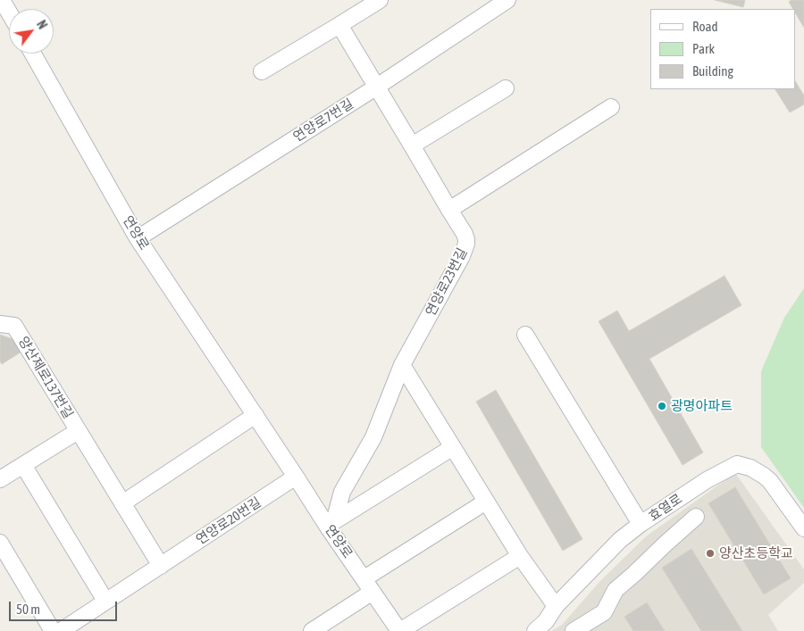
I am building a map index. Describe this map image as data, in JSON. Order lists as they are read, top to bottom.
{
  "streets": {
    "street": [
      "연양로7번길",
      "연양로",
      "연양로23번길",
      "양산제로137번길",
      "효열로",
      "연양로20번길"
    ]
  },
  "crossings": [
    ["연양로7번길", "연양로"],
    ["연양로", "연양로23번길"],
    ["연양로", "연양로20번길"]
  ],
  "places": ["광명아파트", "양산초등학교"],
  "legend": ["Road", "Park", "Building"],
  "scale_bar": "50 m",
  "north": "top right"
}
